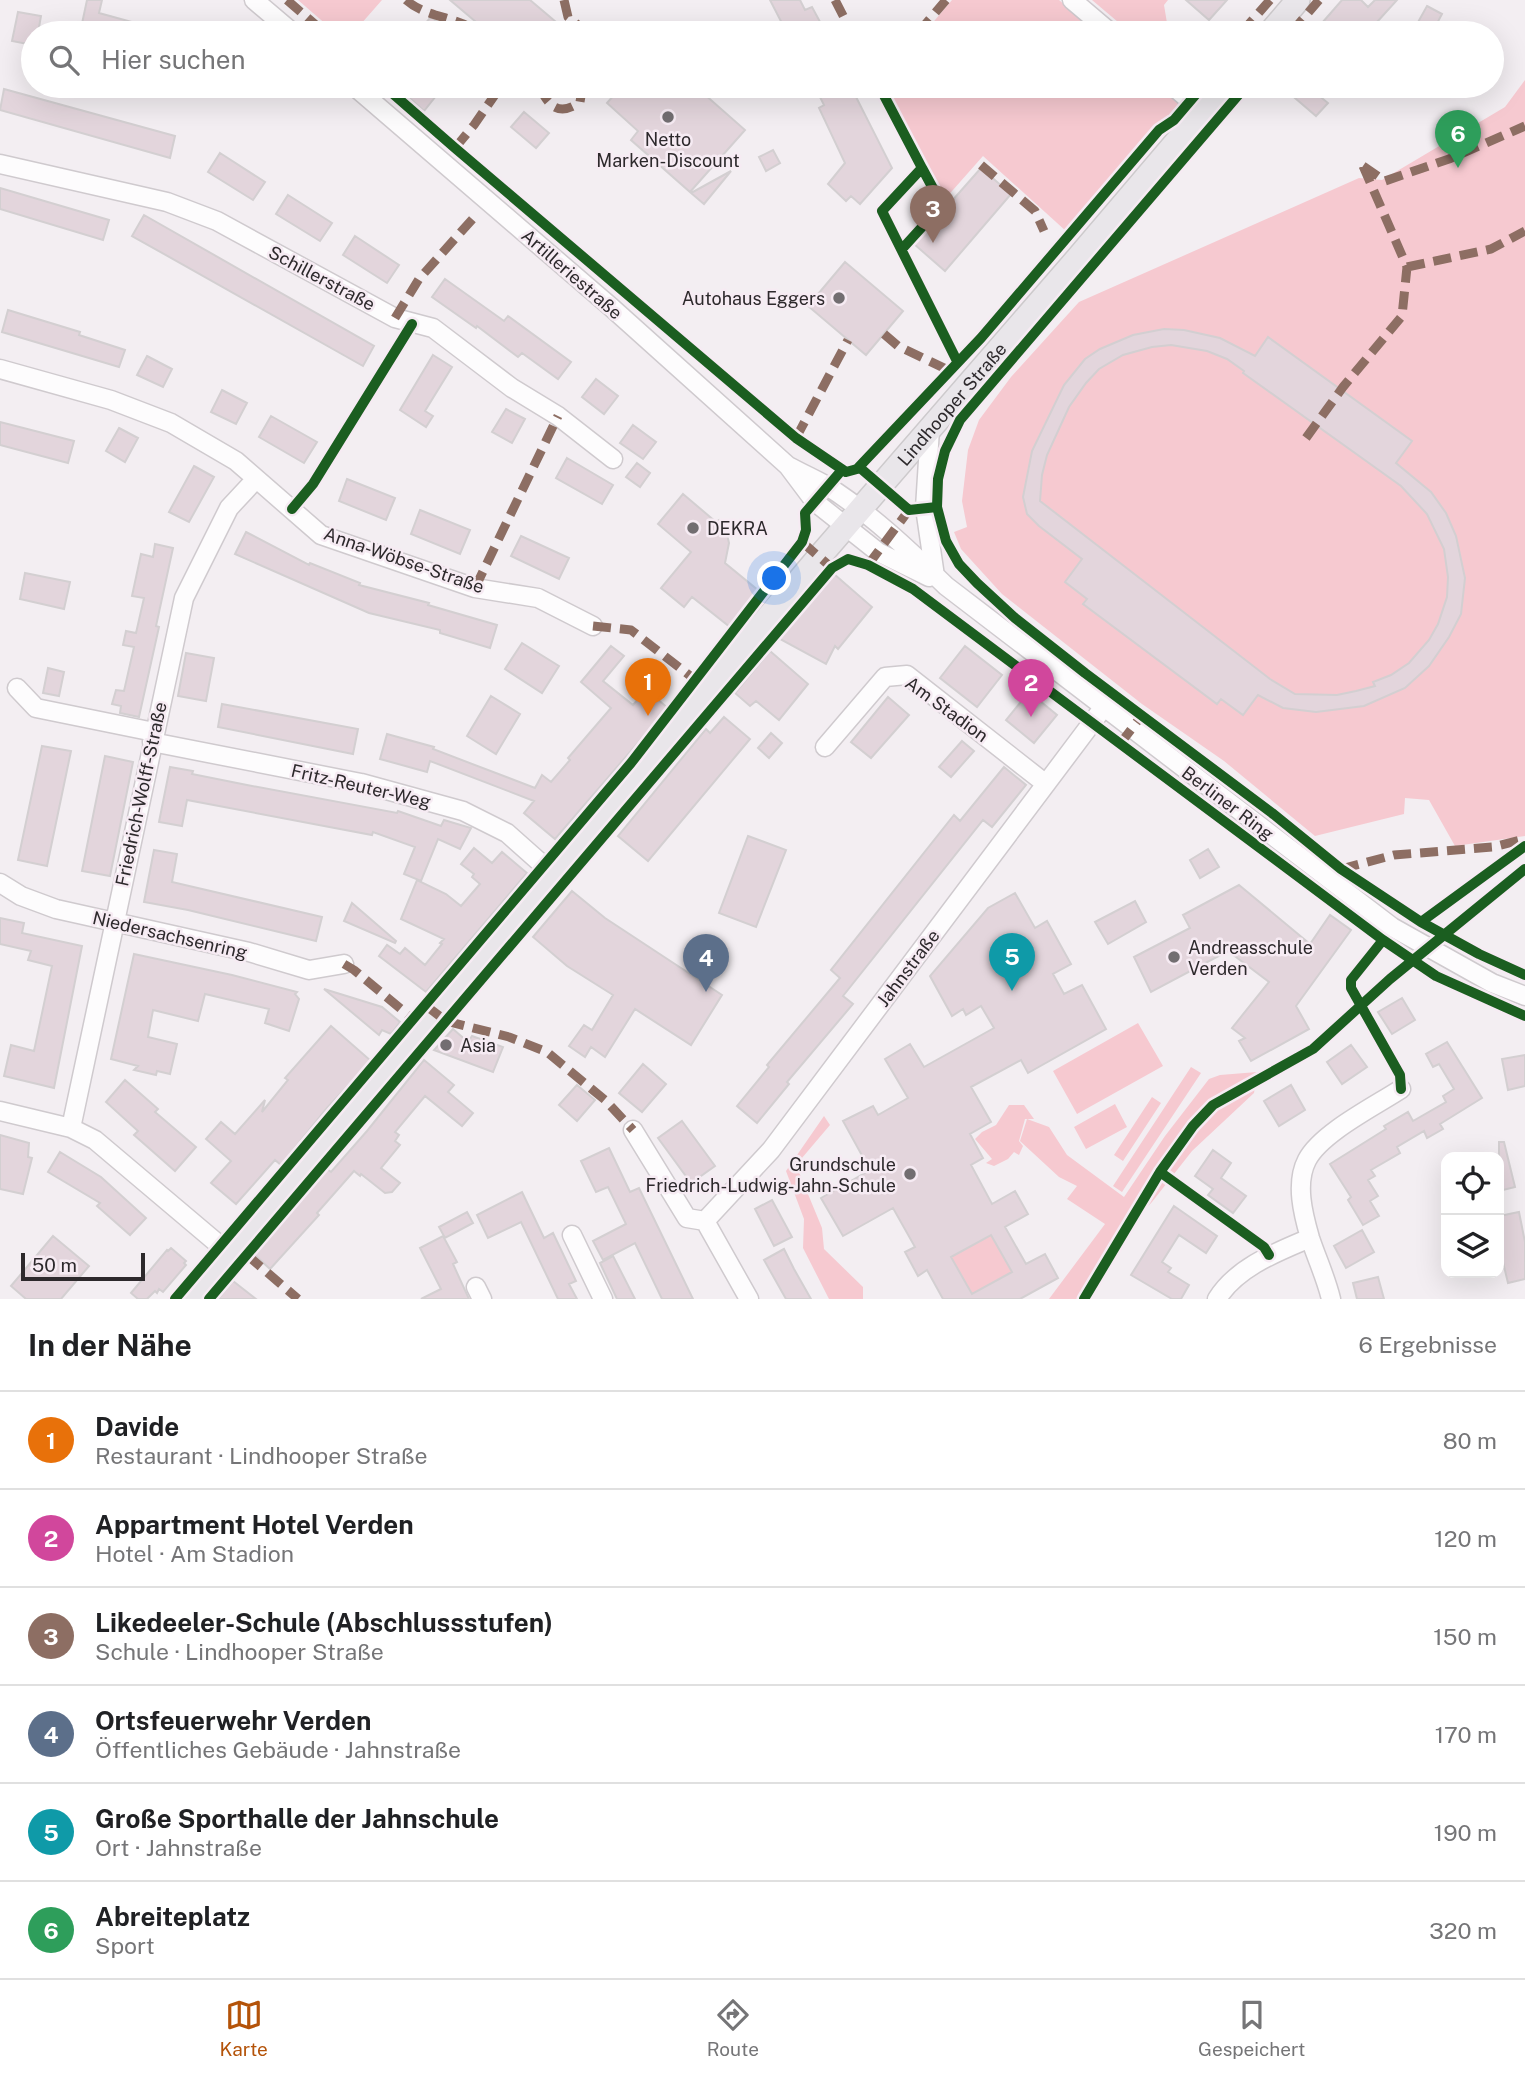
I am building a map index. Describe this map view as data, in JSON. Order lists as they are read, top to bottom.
{
  "streets": {
    "main road": ["Lindhooper Straße"],
    "street": [
      "Artilleriestraße",
      "Schillerstraße",
      "Anna-Wöbse-Straße",
      "Am Stadion",
      "Fritz-Reuter-Weg",
      "Friedrich-Wolff-Straße",
      "Berliner Ring",
      "Niedersachsenring",
      "Jahnstraße"
    ]
  },
  "crossings": [
    ["Artilleriestraße", "Lindhooper Straße"],
    ["Artilleriestraße", "Berliner Ring"],
    ["Lindhooper Straße", "Fritz-Reuter-Weg"],
    ["Lindhooper Straße", "Berliner Ring"],
    ["Anna-Wöbse-Straße", "Friedrich-Wolff-Straße"],
    ["Am Stadion", "Jahnstraße"],
    ["Fritz-Reuter-Weg", "Friedrich-Wolff-Straße"],
    ["Friedrich-Wolff-Straße", "Niedersachsenring"],
    ["Berliner Ring", "Jahnstraße"]
  ],
  "places": [
    "Netto Marken-Discount",
    "Autohaus Eggers",
    "DEKRA",
    "Andreasschule Verden",
    "Asia",
    "Grundschule Friedrich-Ludwig-Jahn-Schule"
  ],
  "scale_bar": "50 m",
  "page": {
    "search": "Hier suchen",
    "pins": [
      "6",
      "3",
      "1",
      "2",
      "5",
      "4"
    ],
    "scale": "50 m",
    "heading": ["In der Nähe", "6 Ergebnisse"],
    "list": [
      {
        "mark": "1",
        "name": "Davide",
        "note": "Restaurant · Lindhooper Straße",
        "value": "80 m"
      },
      {
        "mark": "2",
        "name": "Appartment Hotel Verden",
        "note": "Hotel · Am Stadion",
        "value": "120 m"
      },
      {
        "mark": "3",
        "name": "Likedeeler-Schule (Abschlussstufen)",
        "note": "Schule · Lindhooper Straße",
        "value": "150 m"
      },
      {
        "mark": "4",
        "name": "Ortsfeuerwehr Verden",
        "note": "Öffentliches Gebäude · Jahnstraße",
        "value": "170 m"
      },
      {
        "mark": "5",
        "name": "Große Sporthalle der Jahnschule",
        "note": "Ort · Jahnstraße",
        "value": "190 m"
      },
      {
        "mark": "6",
        "name": "Abreiteplatz",
        "note": "Sport",
        "value": "320 m"
      }
    ],
    "nav": ["Karte", "Route", "Gespeichert"]
  }
}
